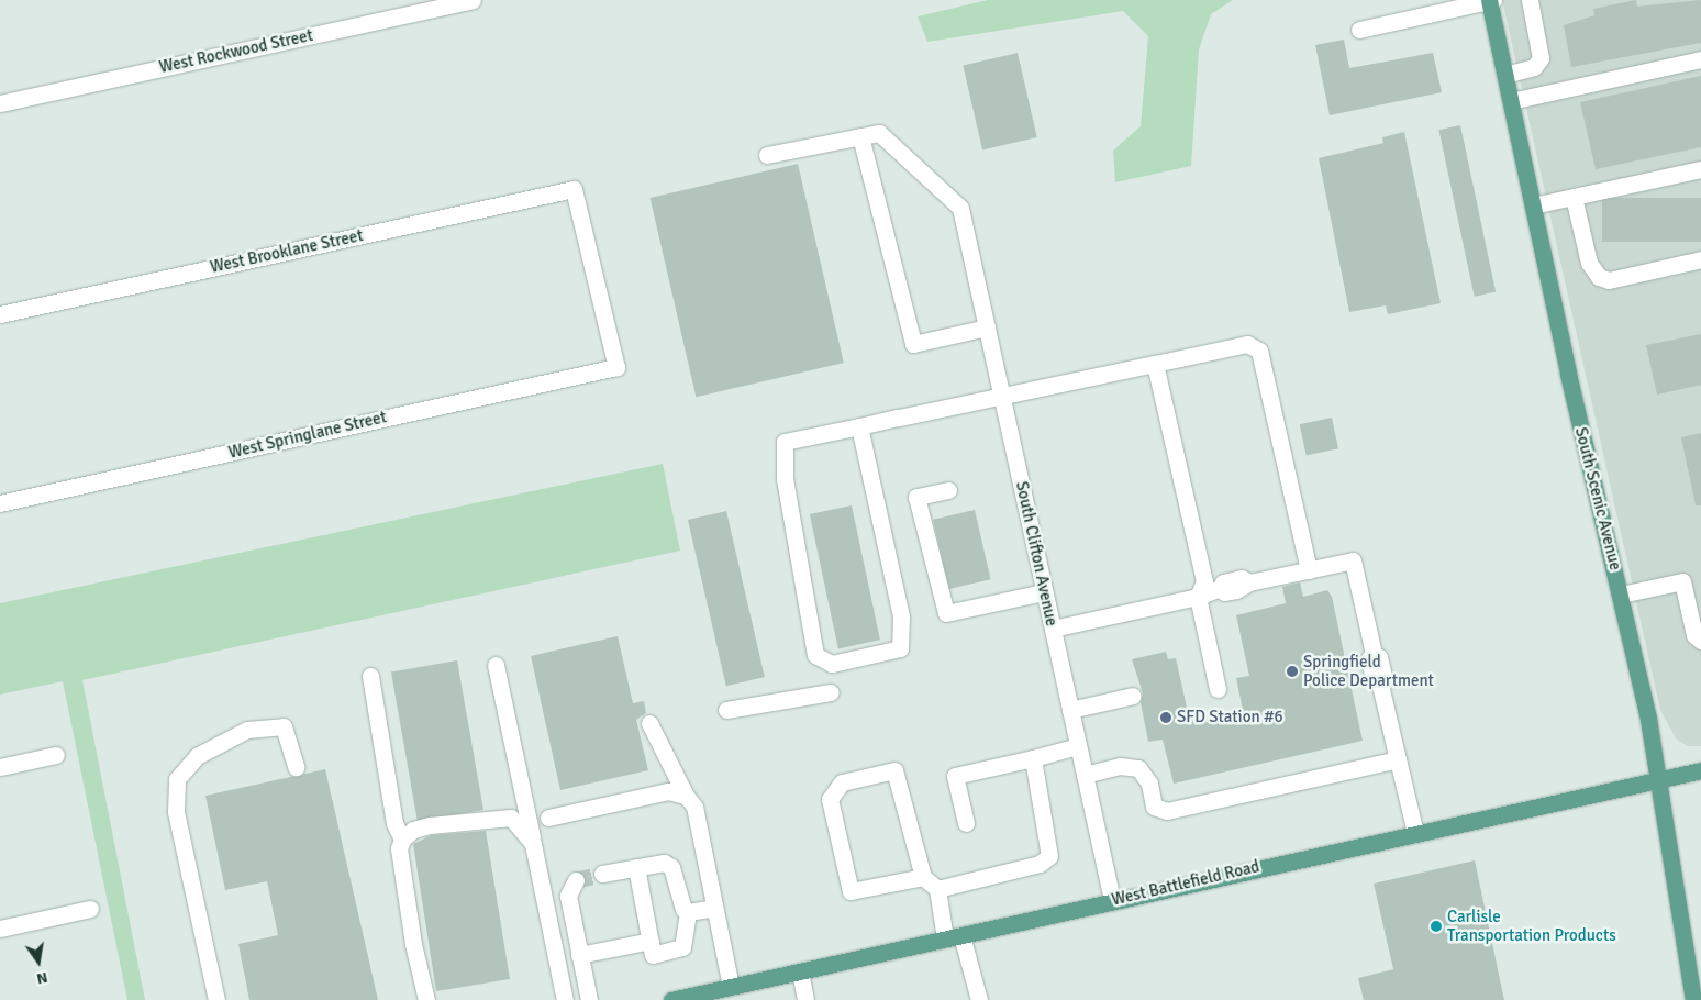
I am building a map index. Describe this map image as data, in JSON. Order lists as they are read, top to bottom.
{
  "streets": {
    "main road": ["South Scenic Avenue", "West Battlefield Road"],
    "street": [
      "West Rockwood Street",
      "West Brooklane Street",
      "West Springlane Street",
      "South Clifton Avenue"
    ]
  },
  "crossings": [
    ["West Brooklane Street", "West Springlane Street"],
    ["South Scenic Avenue", "West Battlefield Road"],
    ["South Clifton Avenue", "West Battlefield Road"]
  ],
  "places": ["Springfield Police Department", "SFD Station #6", "Carlisle Transportation Products"],
  "north": "bottom"
}
